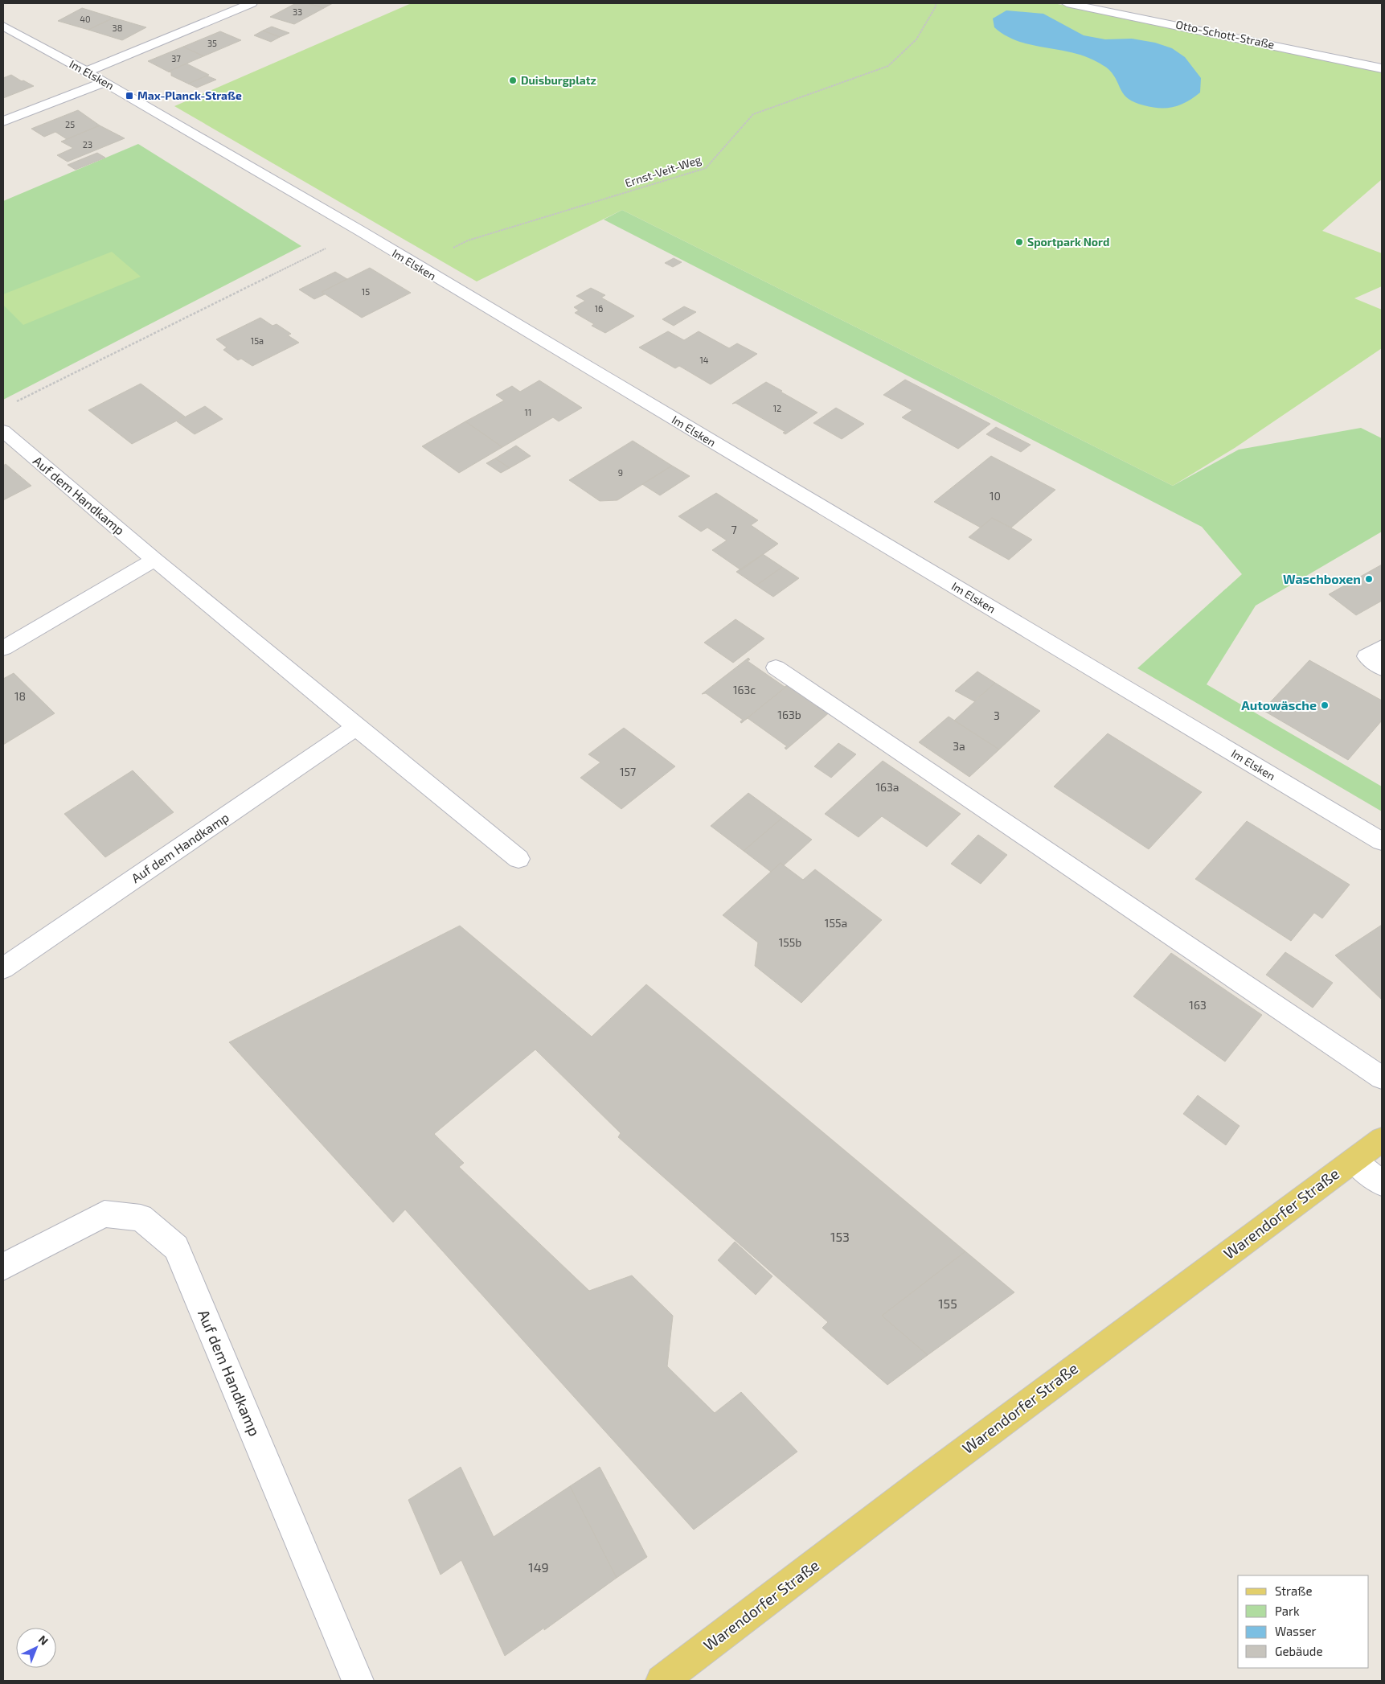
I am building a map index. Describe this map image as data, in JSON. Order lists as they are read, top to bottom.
{
  "streets": {
    "main road": ["Warendorfer Straße"],
    "street": ["Otto-Schott-Straße", "Im Elsken", "Auf dem Handkamp"],
    "path": ["Ernst-Veit-Weg"]
  },
  "crossings": [
    ["Im Elsken", "Ernst-Veit-Weg"]
  ],
  "places": {
    "other": [
      "Duisburgplatz",
      "Sportpark Nord",
      "Waschboxen",
      "Autowäsche"
    ],
    "transit": ["Max-Planck-Straße"]
  },
  "house_numbers": [
    "33",
    "40",
    "38",
    "35",
    "37",
    "25",
    "23",
    "15",
    "16",
    "15a",
    "14",
    "12",
    "11",
    "9",
    "10",
    "7",
    "163c",
    "18",
    "163b",
    "3",
    "3a",
    "157",
    "163a",
    "155a",
    "155b",
    "163",
    "153",
    "155",
    "149"
  ],
  "legend": [
    "Straße",
    "Park",
    "Wasser",
    "Gebäude"
  ],
  "north": "top right"
}
